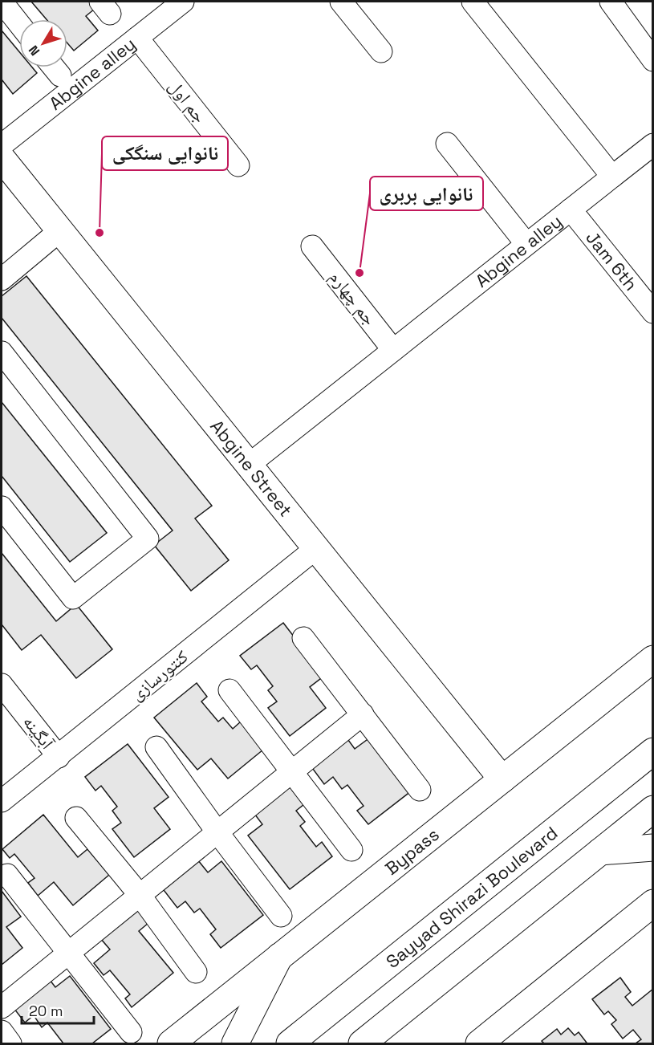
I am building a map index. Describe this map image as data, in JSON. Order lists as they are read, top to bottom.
{
  "streets": {
    "street": [
      "Abgine alley",
      "جم اول",
      "Jam 6th",
      "جم چهارم",
      "Abgine Street",
      "کنتورسازی",
      "آبگینه",
      "Bypass",
      "Sayyad Shirazi Boulevard"
    ]
  },
  "crossings": [
    ["Abgine alley", "جم اول"],
    ["Abgine alley", "Jam 6th"],
    ["Abgine alley", "جم چهارم"],
    ["Abgine alley", "Abgine Street"],
    ["Abgine Street", "کنتورسازی"],
    ["Abgine Street", "Bypass"],
    ["کنتورسازی", "آبگینه"]
  ],
  "places": ["نانوایی سنگکی", "نانوایی بربری"],
  "scale_bar": "20 m",
  "north": "bottom left"
}
